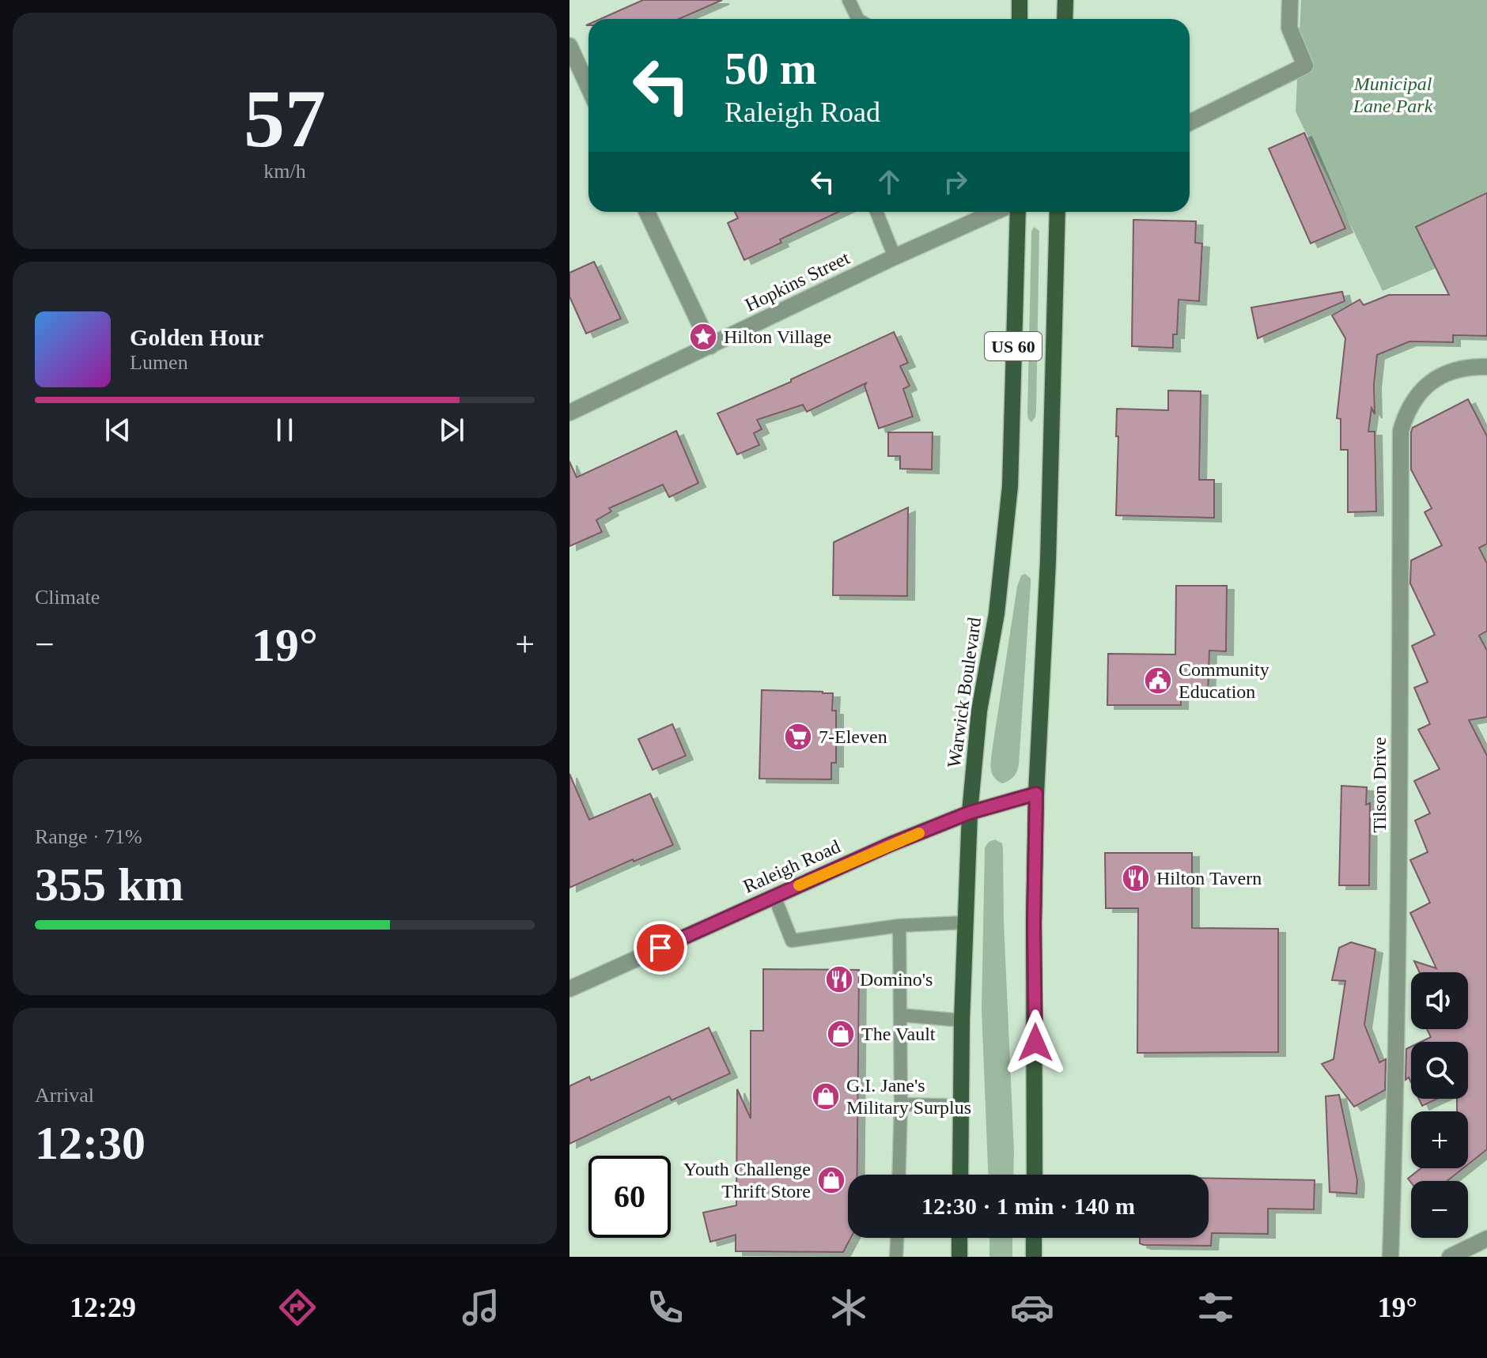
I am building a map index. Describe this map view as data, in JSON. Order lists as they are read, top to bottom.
{
  "streets": {
    "main road": ["US 60", "Warwick Boulevard"],
    "street": ["Hopkins Street", "Tilson Drive", "Raleigh Road"]
  },
  "crossings": [
    ["US 60", "Raleigh Road"],
    ["Warwick Boulevard", "Raleigh Road"]
  ],
  "parks": ["Municipal Lane Park"],
  "places": {
    "place": ["Hilton Village"],
    "public building": ["Community Education"],
    "supermarket": ["7-Eleven"],
    "restaurant": ["Hilton Tavern", "Domino's"],
    "shop": ["The Vault", "G.I. Jane's Military Surplus", "Youth Challenge Thrift Store"]
  },
  "page": {
    "tile": [
      ["57", "km/h"],
      "Climate",
      ["Range · 71%", "355 km"],
      ["Arrival", "12:30"]
    ],
    "turn": ["50 m", "Raleigh Road"],
    "song": ["Golden Hour", "Lumen"],
    "heat": ["−", "19°", "+"],
    "map_buttons": ["+", "−"],
    "limit": "60",
    "trip": "12:30 · 1 min · 140 m",
    "tabs": ["12:29", "19°"]
  }
}
